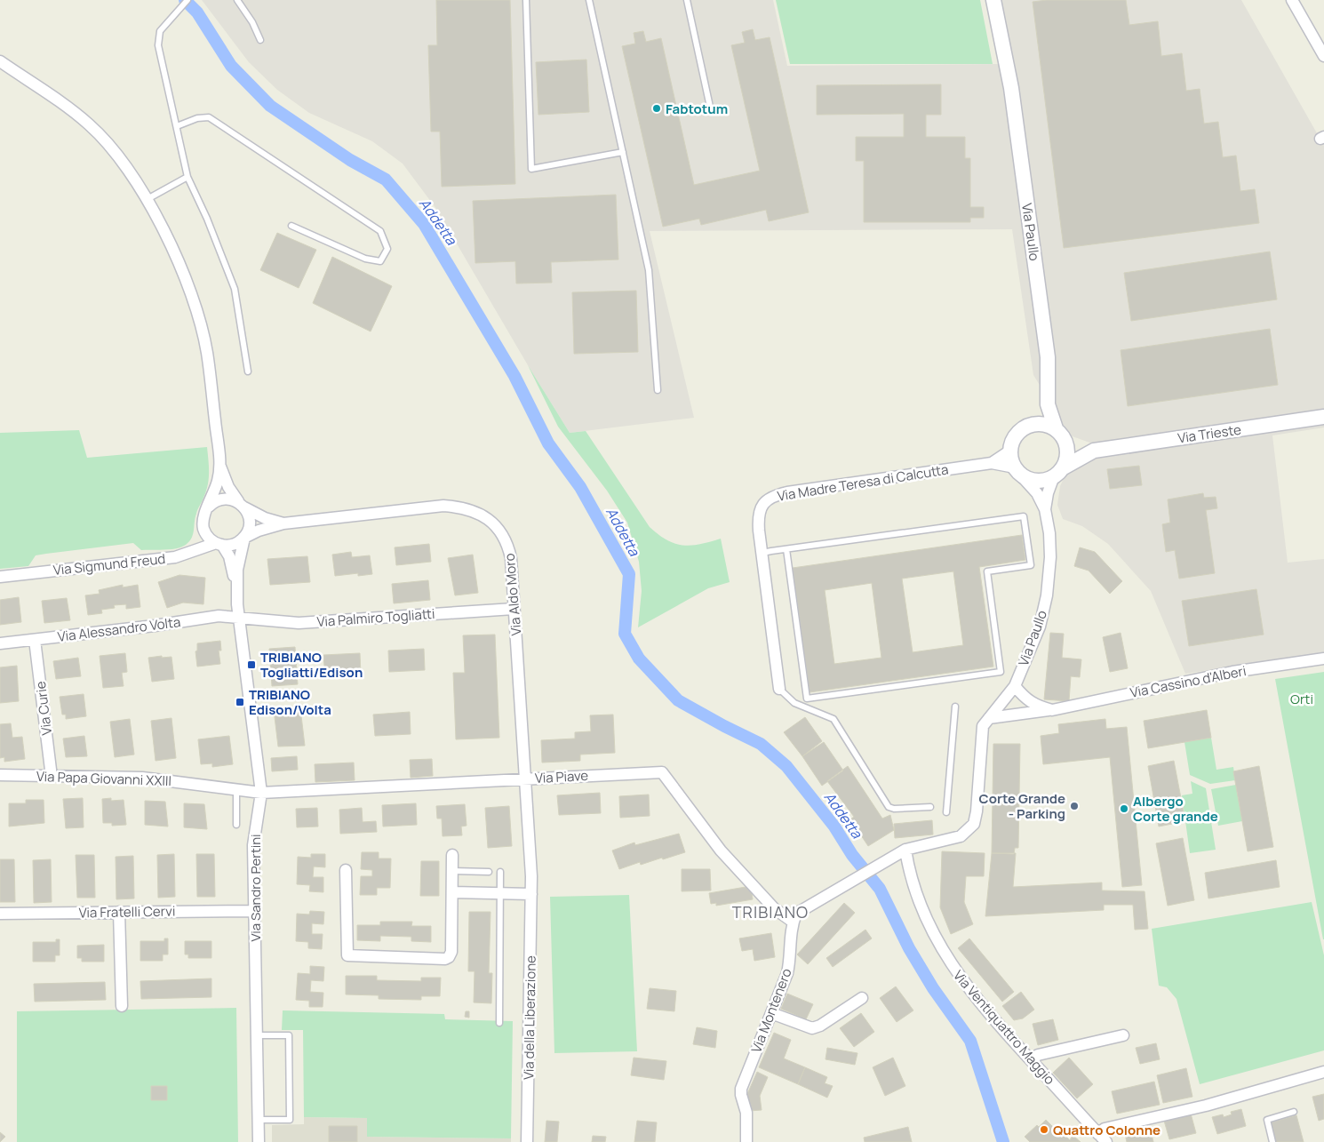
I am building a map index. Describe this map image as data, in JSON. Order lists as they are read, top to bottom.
{
  "streets": {
    "street": [
      "Via Paullo",
      "Via Trieste",
      "Via Madre Teresa di Calcutta",
      "Via Sigmund Freud",
      "Via Aldo Moro",
      "Via Palmiro Togliatti",
      "Via Alessandro Volta",
      "Via Cassino d'Alberi",
      "Via Curie",
      "Via Piave",
      "Via Papa Giovanni XXIII",
      "Via Sandro Pertini",
      "Via Fratelli Cervi",
      "Via Montenero",
      "Via della Liberazione",
      "Via Ventiquattro Maggio"
    ]
  },
  "crossings": [
    ["Via Paullo", "Via Trieste"],
    ["Via Paullo", "Via Madre Teresa di Calcutta"],
    ["Via Paullo", "Via Cassino d'Alberi"],
    ["Via Paullo", "Via Ventiquattro Maggio"],
    ["Via Trieste", "Via Madre Teresa di Calcutta"],
    ["Via Sigmund Freud", "Via Aldo Moro"],
    ["Via Sigmund Freud", "Via Sandro Pertini"],
    ["Via Aldo Moro", "Via Palmiro Togliatti"],
    ["Via Aldo Moro", "Via Piave"],
    ["Via Aldo Moro", "Via Sandro Pertini"],
    ["Via Aldo Moro", "Via della Liberazione"],
    ["Via Palmiro Togliatti", "Via Alessandro Volta"],
    ["Via Palmiro Togliatti", "Via Sandro Pertini"],
    ["Via Alessandro Volta", "Via Curie"],
    ["Via Alessandro Volta", "Via Sandro Pertini"],
    ["Via Curie", "Via Papa Giovanni XXIII"],
    ["Via Piave", "Via Papa Giovanni XXIII"],
    ["Via Piave", "Via Sandro Pertini"],
    ["Via Piave", "Via Montenero"],
    ["Via Piave", "Via della Liberazione"],
    ["Via Papa Giovanni XXIII", "Via Sandro Pertini"],
    ["Via Sandro Pertini", "Via Fratelli Cervi"]
  ],
  "districts": ["TRIBIANO"],
  "water": ["Addetta"],
  "parks": ["Orti"],
  "places": {
    "other": [
      "Fabtotum",
      "Corte Grande - Parking",
      "Albergo Corte grande",
      "Quattro Colonne"
    ],
    "transit": ["TRIBIANO Togliatti/Edison", "TRIBIANO Edison/Volta"]
  }
}
